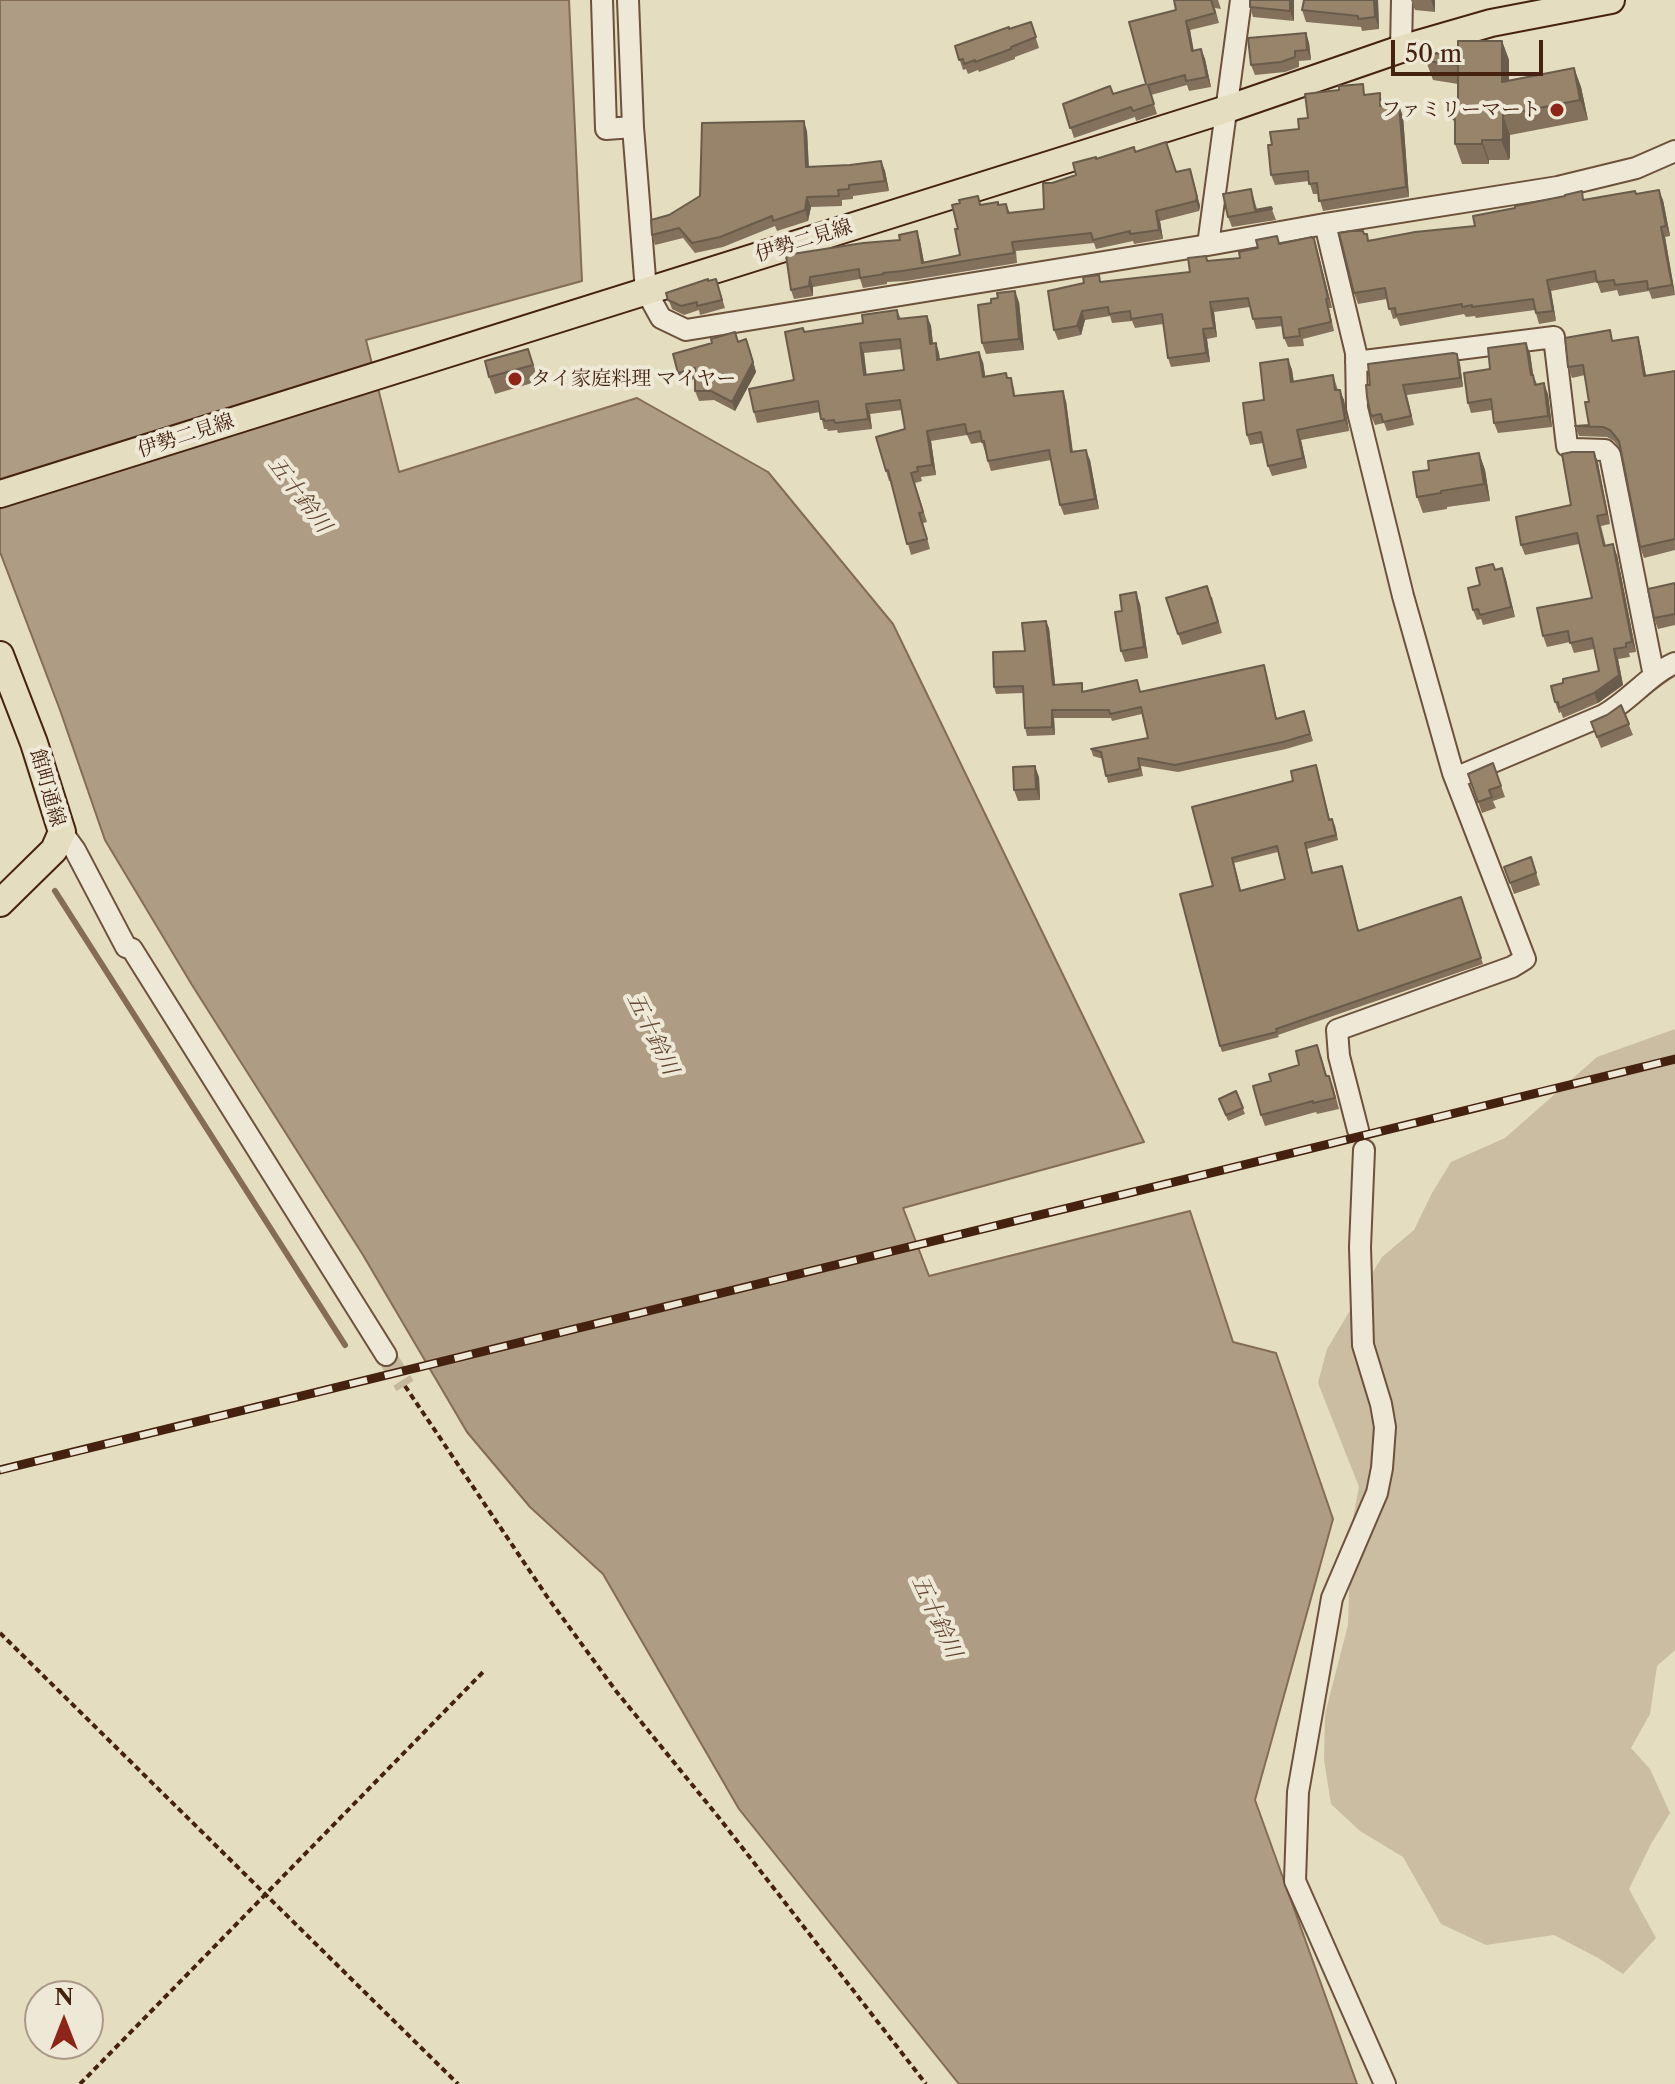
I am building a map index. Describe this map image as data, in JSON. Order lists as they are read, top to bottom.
{
  "streets": {
    "main road": ["伊勢二見線", "館町通線"]
  },
  "water": ["五十鈴川"],
  "places": ["ファミリーマート", "タイ家庭料理 マイヤー"],
  "scale_bar": "50 m",
  "north": "top"
}
